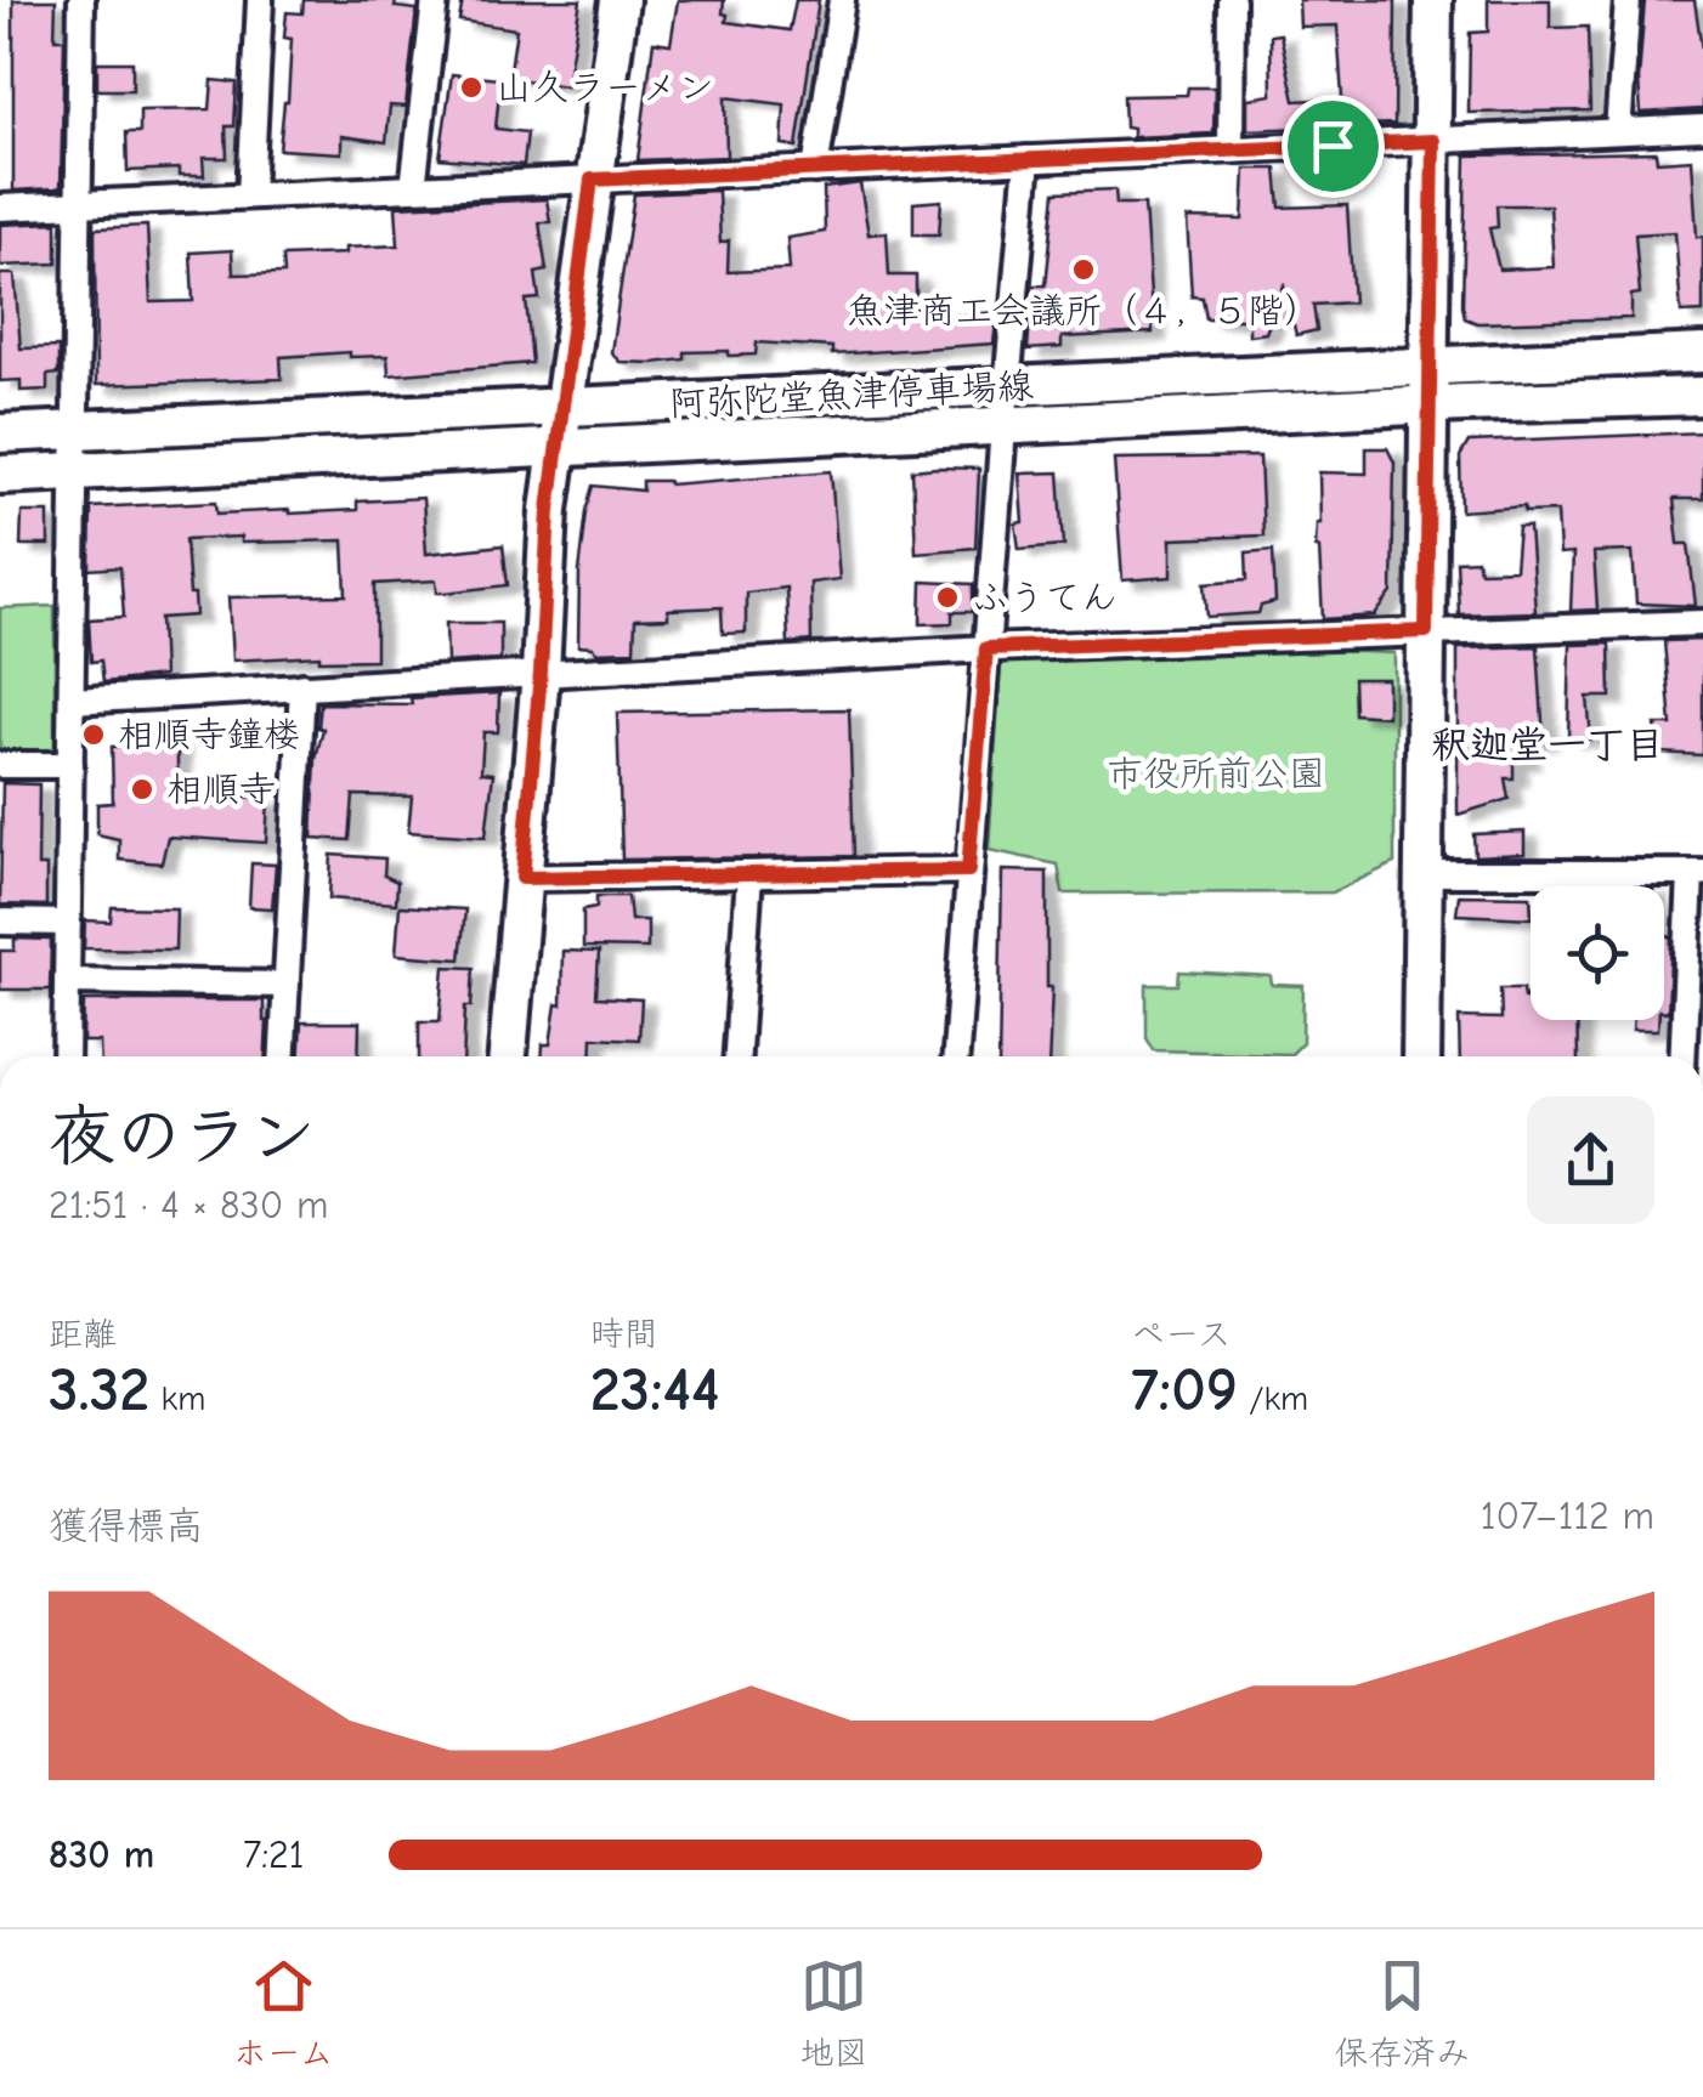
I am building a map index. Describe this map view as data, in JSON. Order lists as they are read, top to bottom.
{
  "streets": {
    "main road": ["阿弥陀堂魚津停車場線"]
  },
  "districts": ["釈迦堂一丁目"],
  "parks": ["市役所前公園"],
  "places": [
    "山久ラーメン",
    "魚津商工会議所（４，５階）",
    "ふうてん",
    "相順寺鐘楼",
    "相順寺"
  ],
  "page": {
    "heading": ["夜のラン", "21:51 · 4 × 830 m"],
    "stats": [
      ["距離", "3.32 km"],
      ["時間", "23:44"],
      ["ペース", "7:09 /km"]
    ],
    "chart": ["獲得標高", "107–112 m"],
    "list": [
      {
        "name": "830 m",
        "note": "7:21"
      }
    ],
    "tabs": ["ホーム", "地図", "保存済み"]
  }
}
